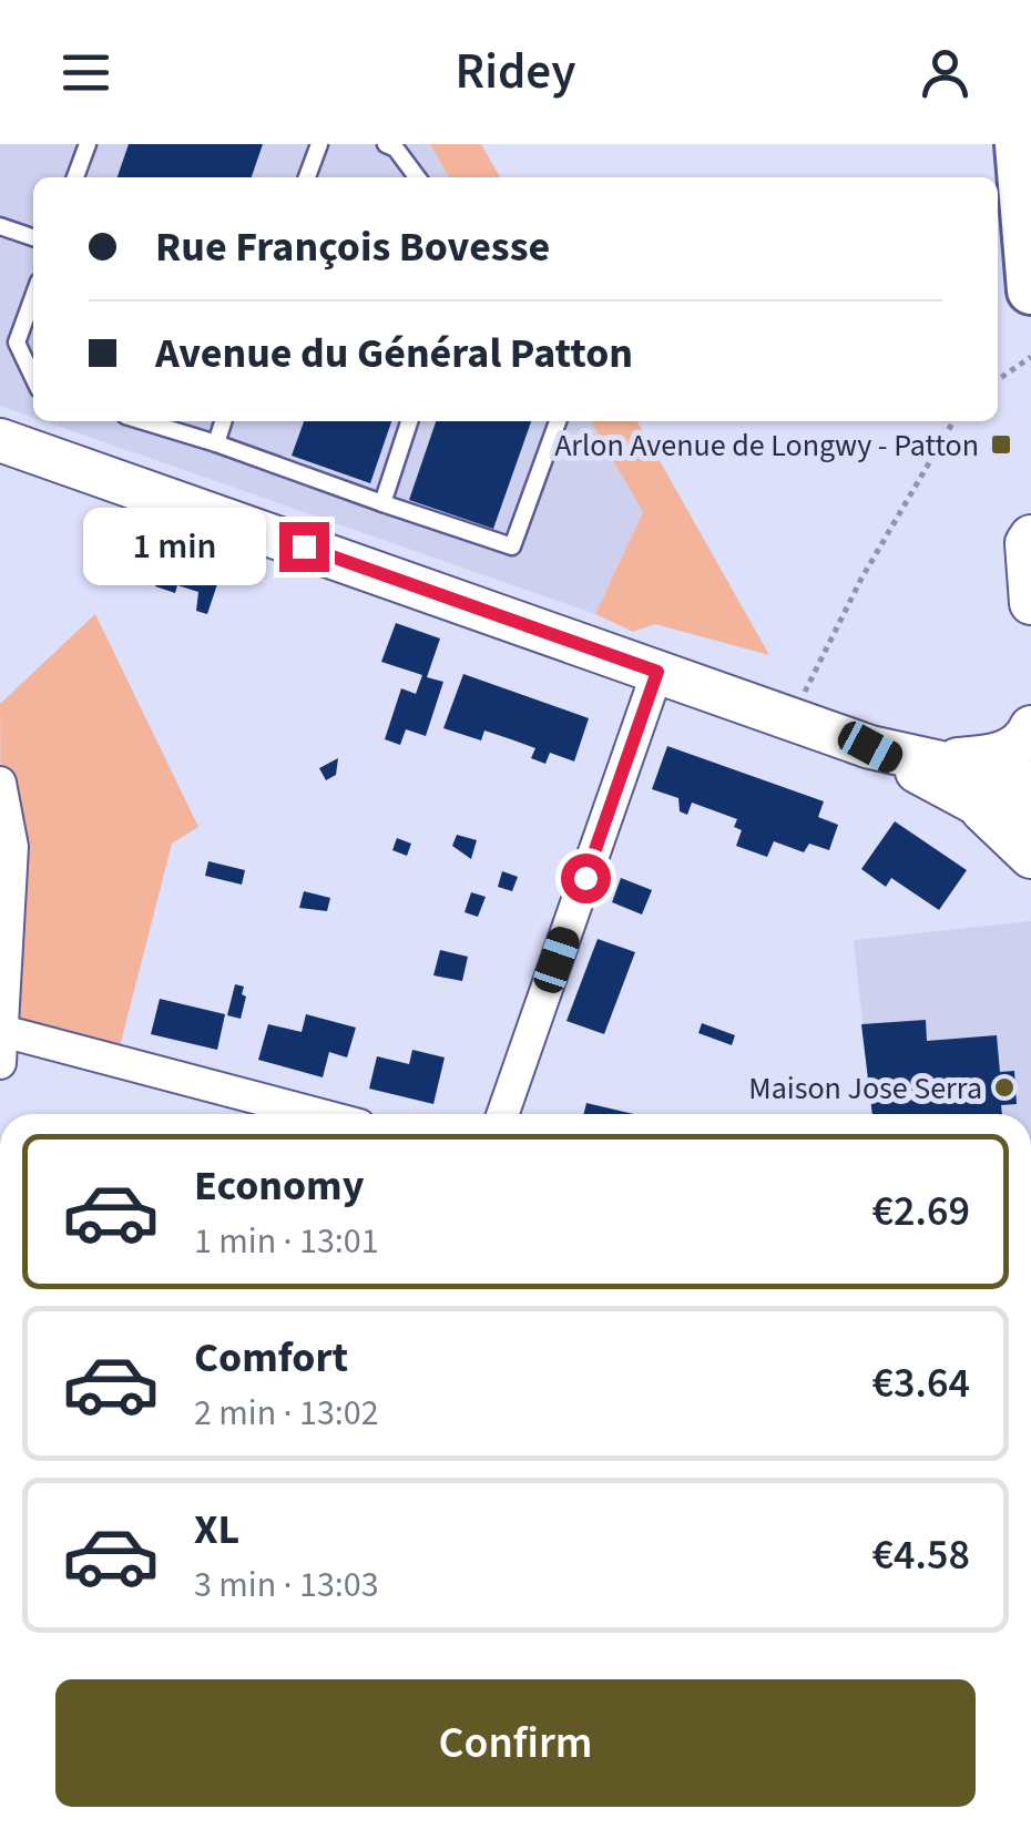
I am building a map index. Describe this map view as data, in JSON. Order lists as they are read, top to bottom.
{
  "places": {
    "transit": ["Arlon Avenue de Longwy - Patton"],
    "other": ["Maison Jose Serra"]
  },
  "page": {
    "header": "Ridey",
    "banner": ["Rue François Bovesse", "Avenue du Général Patton"],
    "bubble": "1 min",
    "list": [
      {
        "name": "Economy",
        "note": "1 min · 13:01",
        "value": "€2.69"
      },
      {
        "name": "Comfort",
        "note": "2 min · 13:02",
        "value": "€3.64"
      },
      {
        "name": "XL",
        "note": "3 min · 13:03",
        "value": "€4.58"
      }
    ],
    "buttons": "Confirm"
  }
}
